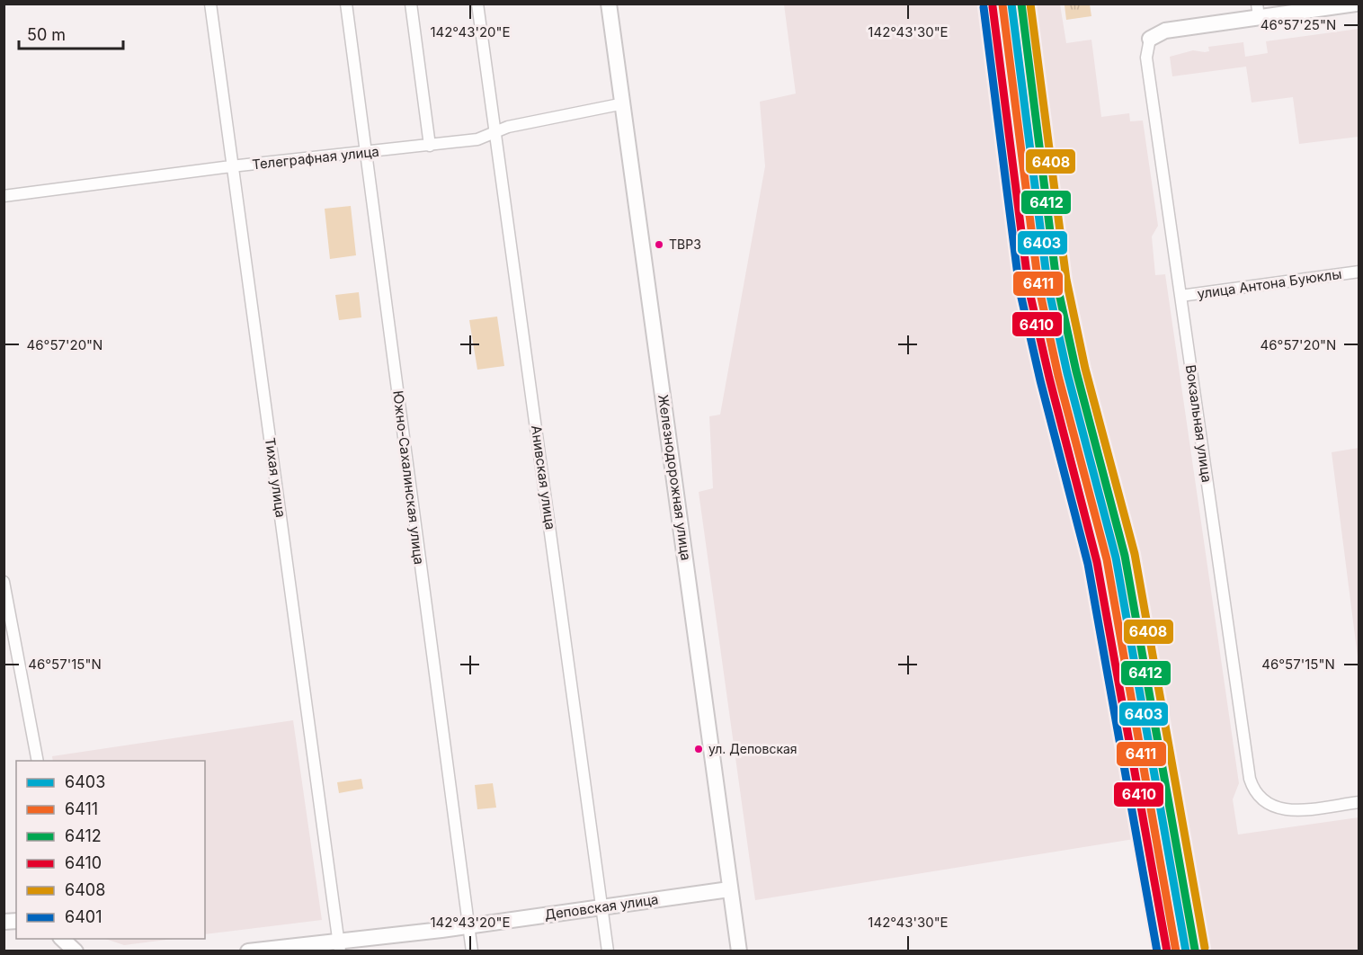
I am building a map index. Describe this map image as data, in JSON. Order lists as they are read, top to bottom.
{
  "streets": {
    "main road": ["Железнодорожная улица", "Деповская улица"],
    "street": [
      "Телеграфная улица",
      "улица Антона Буюклы",
      "Вокзальная улица",
      "Тихая улица",
      "Южно-Сахалинская улица",
      "Анивская улица"
    ]
  },
  "crossings": [
    ["Телеграфная улица", "Тихая улица"],
    ["Телеграфная улица", "Южно-Сахалинская улица"],
    ["Телеграфная улица", "Анивская улица"],
    ["Телеграфная улица", "Железнодорожная улица"],
    ["улица Антона Буюклы", "Вокзальная улица"],
    ["Тихая улица", "Деповская улица"],
    ["Южно-Сахалинская улица", "Деповская улица"],
    ["Анивская улица", "Деповская улица"],
    ["Железнодорожная улица", "Деповская улица"]
  ],
  "places": ["ТВРЗ", "ул. Деповская"],
  "lines": [
    "transit line 6403",
    "transit line 6412",
    "transit line 6408",
    "transit line 6411",
    "transit line 6410",
    "transit line 6401"
  ],
  "legend": [
    "6403",
    "6411",
    "6412",
    "6410",
    "6408",
    "6401"
  ],
  "scale_bar": "50 m",
  "coordinates": [
    "46°57'25\"N",
    "142°43'20\"E",
    "142°43'30\"E",
    "46°57'20\"N",
    "46°57'15\"N"
  ]
}
